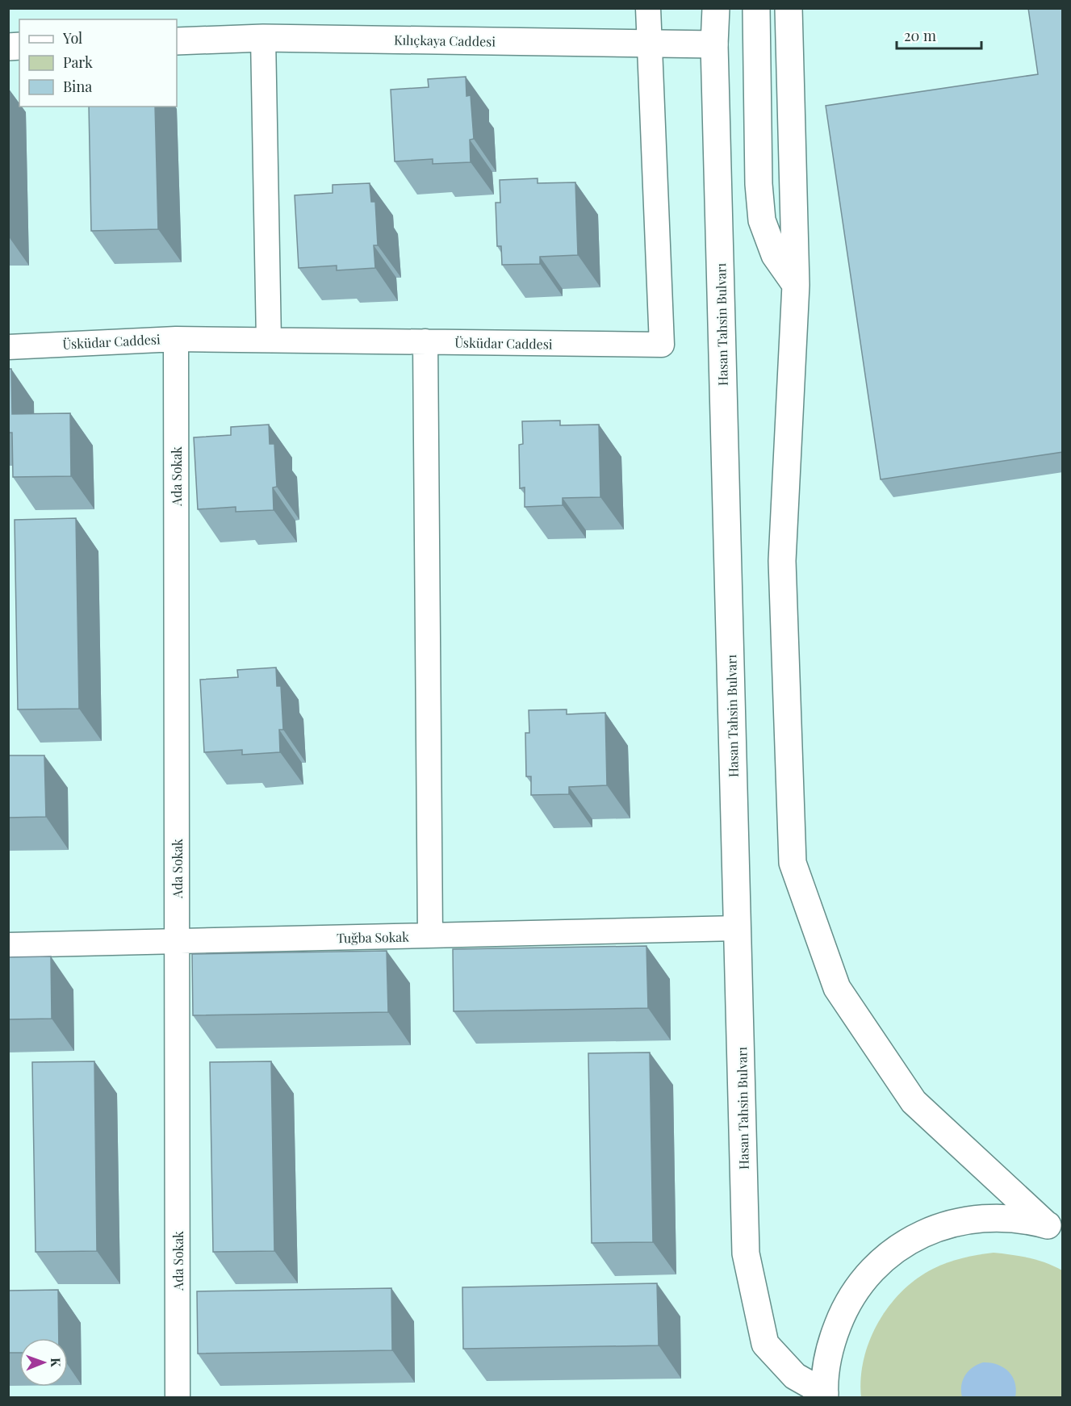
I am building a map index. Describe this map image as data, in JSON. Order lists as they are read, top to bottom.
{
  "streets": {
    "main road": ["Kılıçkaya Caddesi", "Hasan Tahsin Bulvarı"],
    "street": ["Üsküdar Caddesi", "Ada Sokak", "Tuğba Sokak"]
  },
  "crossings": [
    ["Kılıçkaya Caddesi", "Hasan Tahsin Bulvarı"],
    ["Kılıçkaya Caddesi", "Üsküdar Caddesi"],
    ["Hasan Tahsin Bulvarı", "Tuğba Sokak"],
    ["Üsküdar Caddesi", "Ada Sokak"],
    ["Ada Sokak", "Tuğba Sokak"]
  ],
  "legend": ["Yol", "Park", "Bina"],
  "scale_bar": "20 m",
  "north": "right"
}
